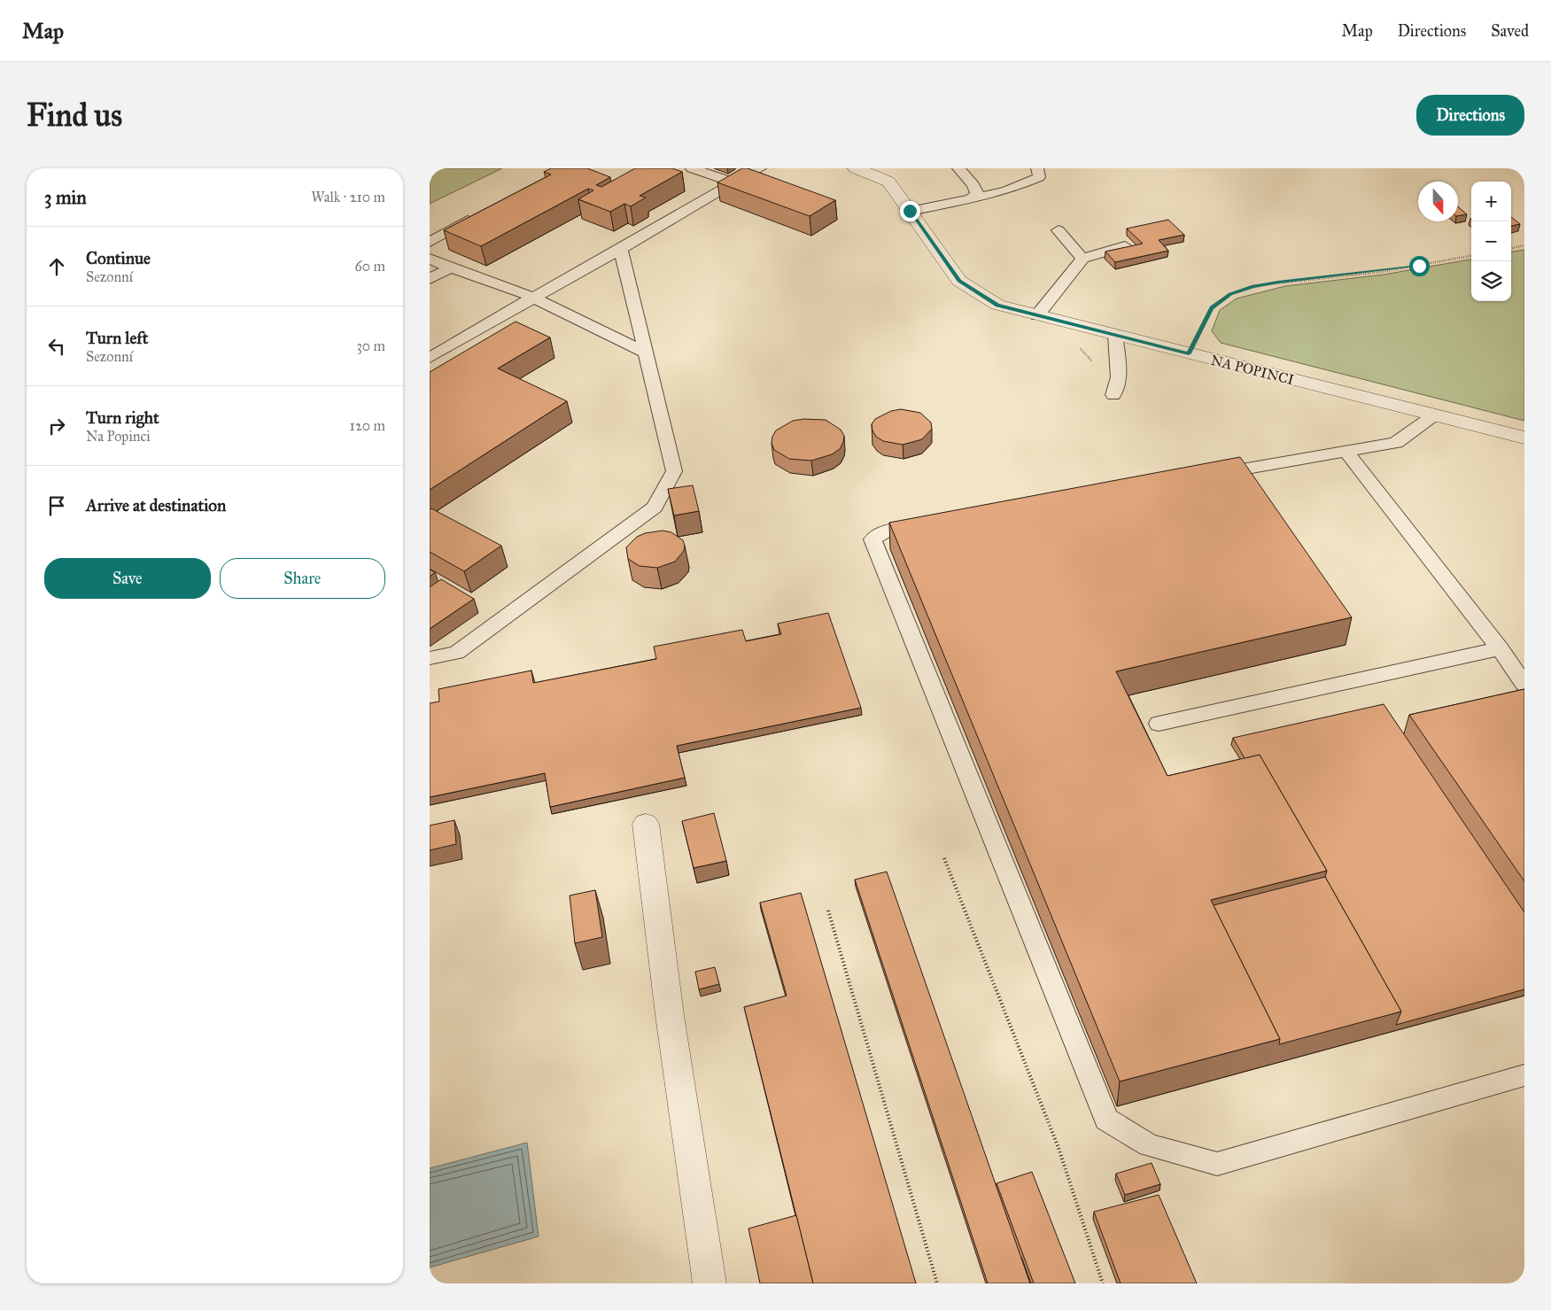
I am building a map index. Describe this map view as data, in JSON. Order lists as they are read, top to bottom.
{
  "streets": {
    "street": ["NA POPINCI"]
  },
  "north": "bottom",
  "page": {
    "header": "Map",
    "nav": ["Map", "Directions", "Saved"],
    "buttons": [
      "Directions",
      ["Save", "Share"]
    ],
    "title": "Find us",
    "heading": ["3 min", "Walk · 210 m"],
    "map_buttons": ["+", "−"],
    "list": [
      ["Continue", "Sezonní", "60 m"],
      ["Turn left", "Sezonní", "30 m"],
      ["Turn right", "Na Popinci", "120 m"],
      "Arrive at destination"
    ]
  }
}
